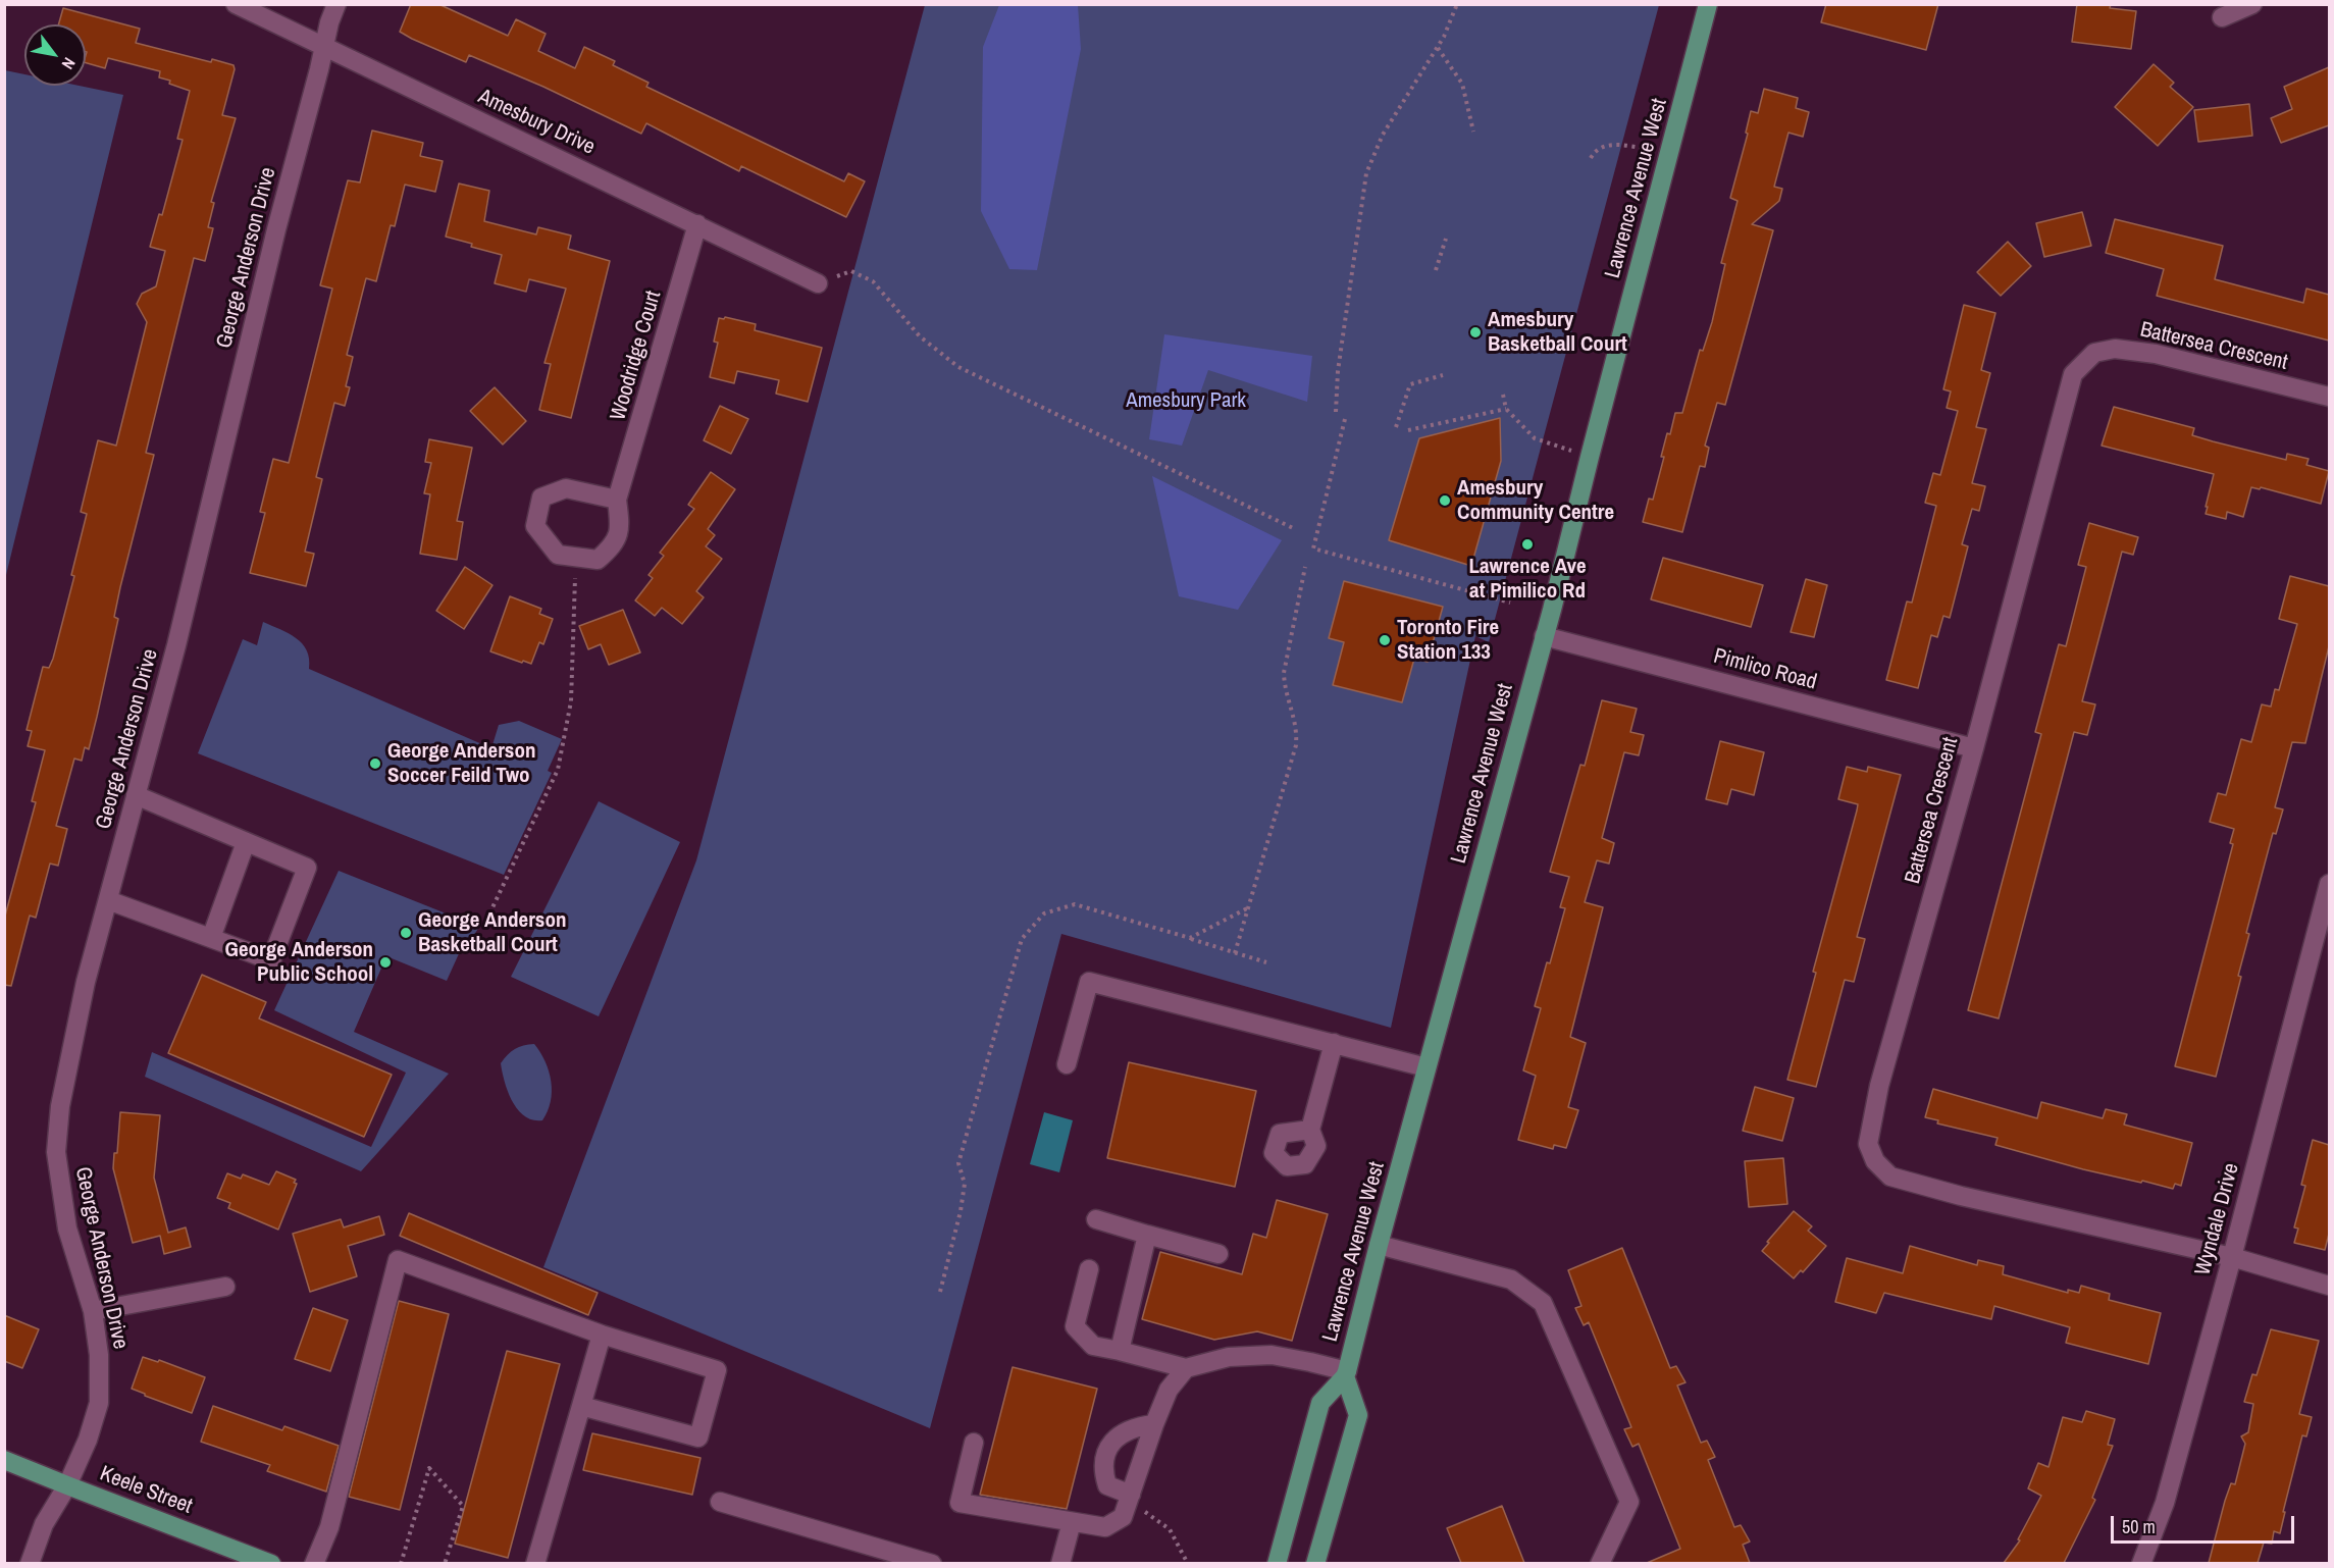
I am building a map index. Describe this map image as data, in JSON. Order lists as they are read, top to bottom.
{
  "streets": {
    "main road": ["Lawrence Avenue West", "Keele Street"],
    "street": [
      "Amesbury Drive",
      "George Anderson Drive",
      "Battersea Crescent",
      "Woodridge Court",
      "Pimlico Road",
      "Wyndale Drive"
    ]
  },
  "crossings": [
    ["Amesbury Drive", "George Anderson Drive"],
    ["Amesbury Drive", "Woodridge Court"],
    ["Lawrence Avenue West", "Pimlico Road"],
    ["George Anderson Drive", "Keele Street"],
    ["Battersea Crescent", "Pimlico Road"],
    ["Battersea Crescent", "Wyndale Drive"]
  ],
  "parks": ["Amesbury Park"],
  "places": [
    "Amesbury Basketball Court",
    "Amesbury Community Centre",
    "Lawrence Ave at Pimilico Rd",
    "Toronto Fire Station 133",
    "George Anderson Soccer Feild Two",
    "George Anderson Basketball Court",
    "George Anderson Public School"
  ],
  "scale_bar": "50 m",
  "north": "bottom right"
}
